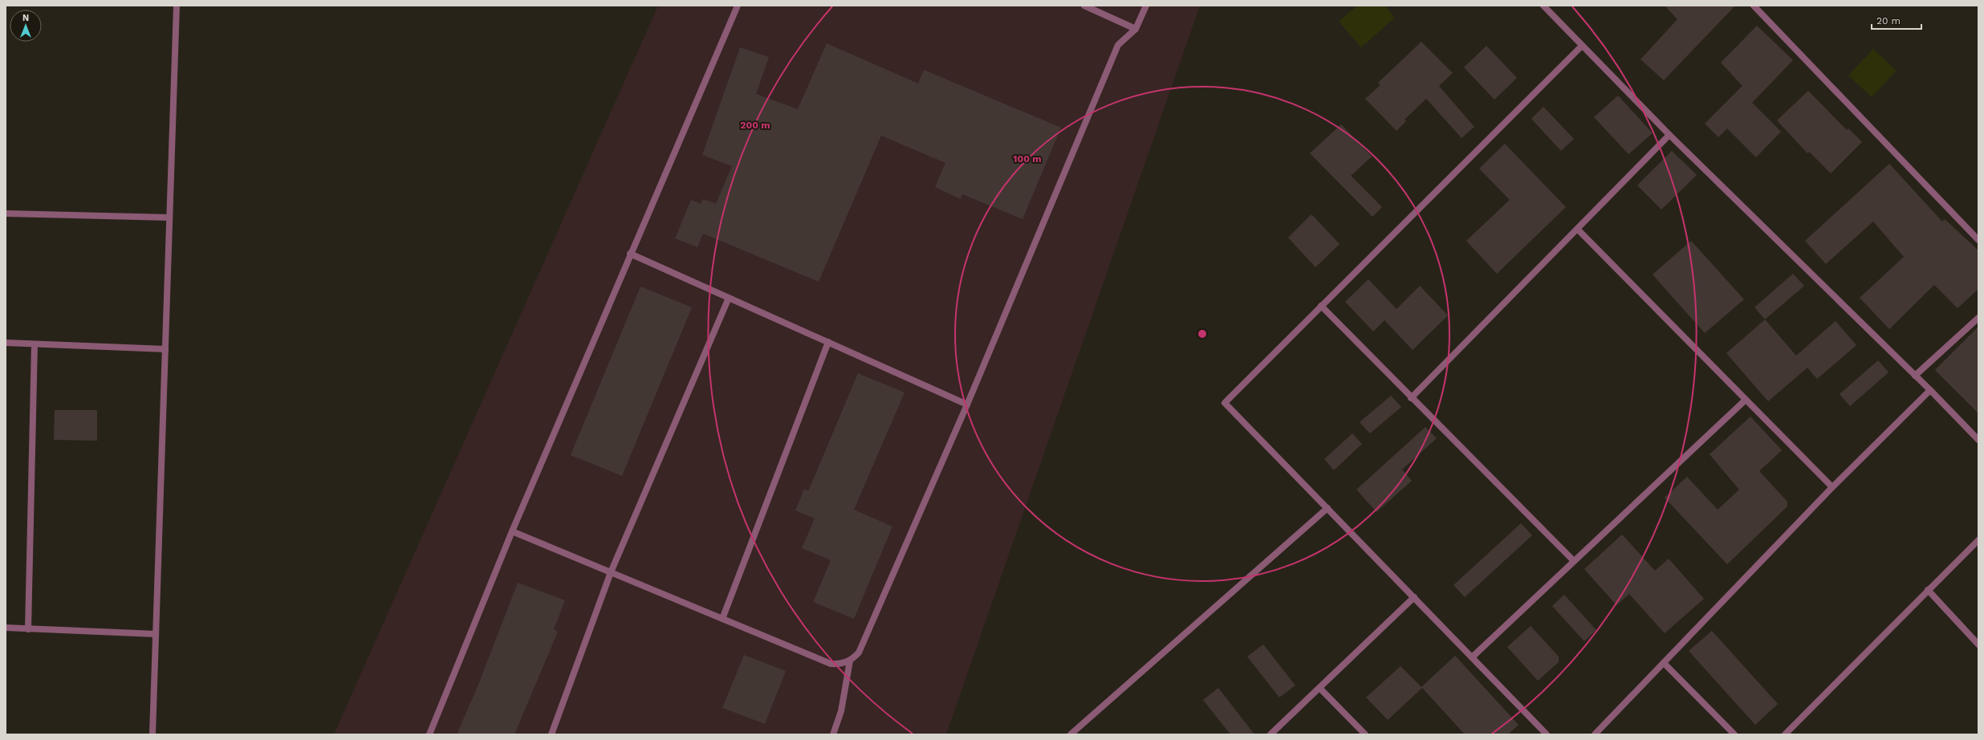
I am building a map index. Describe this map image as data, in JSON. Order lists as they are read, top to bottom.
{
  "scale_bar": "20 m",
  "north": "top",
  "rings": ["200 m", "100 m"]
}
